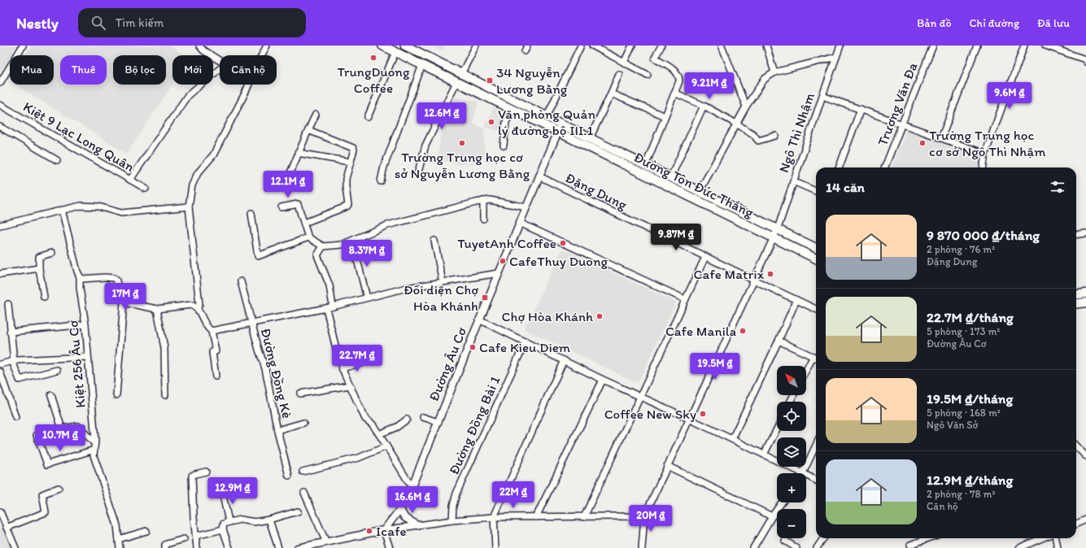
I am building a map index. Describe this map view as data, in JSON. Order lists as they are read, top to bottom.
{
  "streets": {
    "highway": ["Đường Tôn Đức Thắng"],
    "main road": ["Đường Âu Cơ"],
    "street": [
      "Trương Văn Đa",
      "Ngô Thì Nhậm",
      "Kiệt 9 Lạc Long Quân",
      "Đặng Dung",
      "Kiệt 256 Âu Cơ",
      "Đường Đồng Kè",
      "Đường Đồng Bài 1"
    ]
  },
  "crossings": [
    ["Ngô Thì Nhậm", "Đường Tôn Đức Thắng"],
    ["Ngô Thì Nhậm", "Đặng Dung"],
    ["Đường Tôn Đức Thắng", "Đường Âu Cơ"],
    ["Đặng Dung", "Đường Âu Cơ"],
    ["Đường Âu Cơ", "Đường Đồng Kè"]
  ],
  "places": {
    "other": [
      "TrungDuong Coffee",
      "Văn phòng Quản lý đường bộ III.1",
      "Trường Trung học cơ sở Nguyễn Lương Bằng",
      "Trường Trung học cơ sở Ngô Thì Nhậm",
      "TuyetAnh Coffee",
      "CafeThuy Duong",
      "Cafe Matrix",
      "Chợ Hòa Khánh",
      "Cafe Manila",
      "Cafe Kieu Diem",
      "Coffee New Sky",
      "Icafe"
    ],
    "transit": ["34 Nguyễn Lương Bằng", "Đối diện Chợ Hòa Khánh"]
  },
  "north": "top left",
  "page": {
    "header": "Nestly",
    "search": "Tìm kiếm",
    "nav": ["Bản đồ", "Chỉ đường", "Đã lưu"],
    "chip": [
      "Mua",
      "Thuê",
      "Bộ lọc",
      "Mới",
      "Căn hộ"
    ],
    "price": [
      "9.21M ₫",
      "9.6M ₫",
      "12.6M ₫",
      "12.1M ₫",
      "9.87M ₫",
      "8.37M ₫",
      "17M ₫",
      "22.7M ₫",
      "19.5M ₫",
      "10.7M ₫",
      "12.9M ₫",
      "22M ₫",
      "16.6M ₫",
      "20M ₫"
    ],
    "heading": "14 căn",
    "list": [
      {
        "name": "9 870 000 ₫/tháng",
        "note": "2 phòng · 76 m² · Đặng Dung"
      },
      {
        "name": "22.7M ₫/tháng",
        "note": "5 phòng · 173 m² · Đường Âu Cơ"
      },
      {
        "name": "19.5M ₫/tháng",
        "note": "5 phòng · 168 m² · Ngô Văn Sở"
      },
      {
        "name": "12.9M ₫/tháng",
        "note": "2 phòng · 78 m² · Căn hộ"
      }
    ],
    "map_buttons": ["+", "−"]
  }
}
